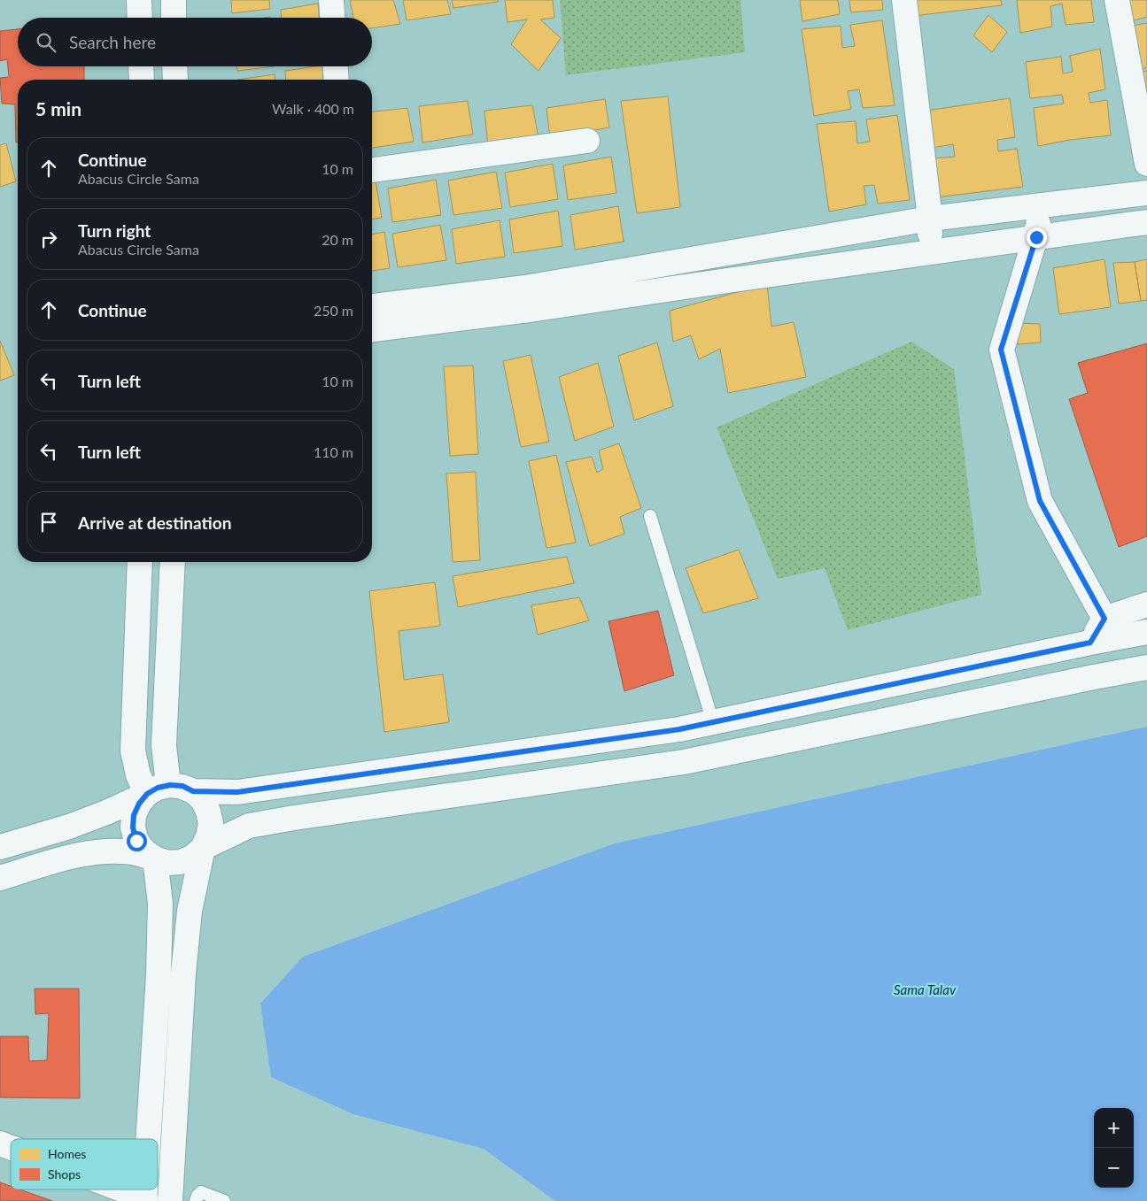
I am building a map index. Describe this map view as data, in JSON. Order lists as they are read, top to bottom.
{
  "water": ["Sama Talav"],
  "legend": ["Homes", "Shops"],
  "page": {
    "search": "Search here",
    "heading": ["5 min", "Walk · 400 m"],
    "list": [
      ["Continue", "Abacus Circle Sama", "10 m"],
      ["Turn right", "Abacus Circle Sama", "20 m"],
      ["Continue", "250 m"],
      ["Turn left", "10 m"],
      ["Turn left", "110 m"],
      "Arrive at destination"
    ],
    "map_buttons": ["+", "−"]
  }
}
